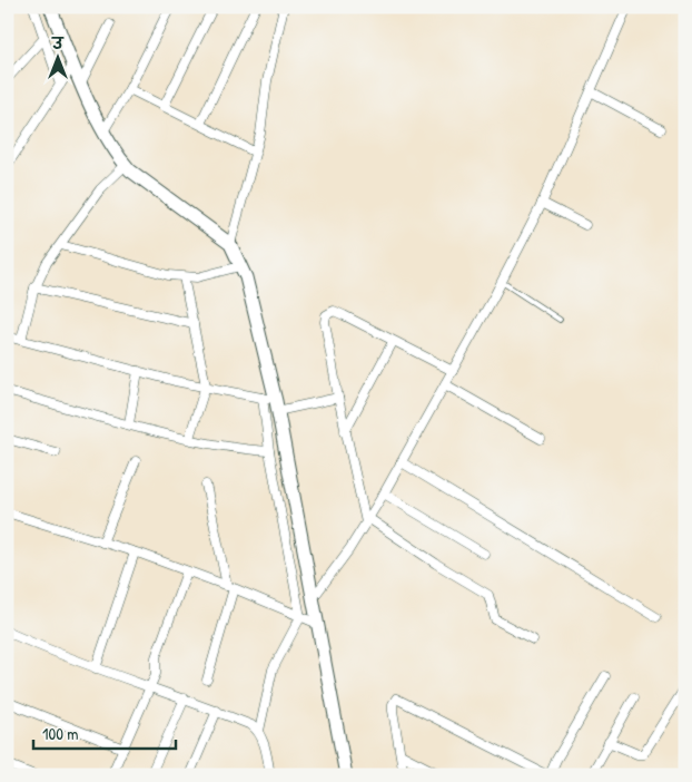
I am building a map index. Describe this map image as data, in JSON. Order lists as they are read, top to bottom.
{
  "scale_bar": "100 m",
  "north": "top"
}
